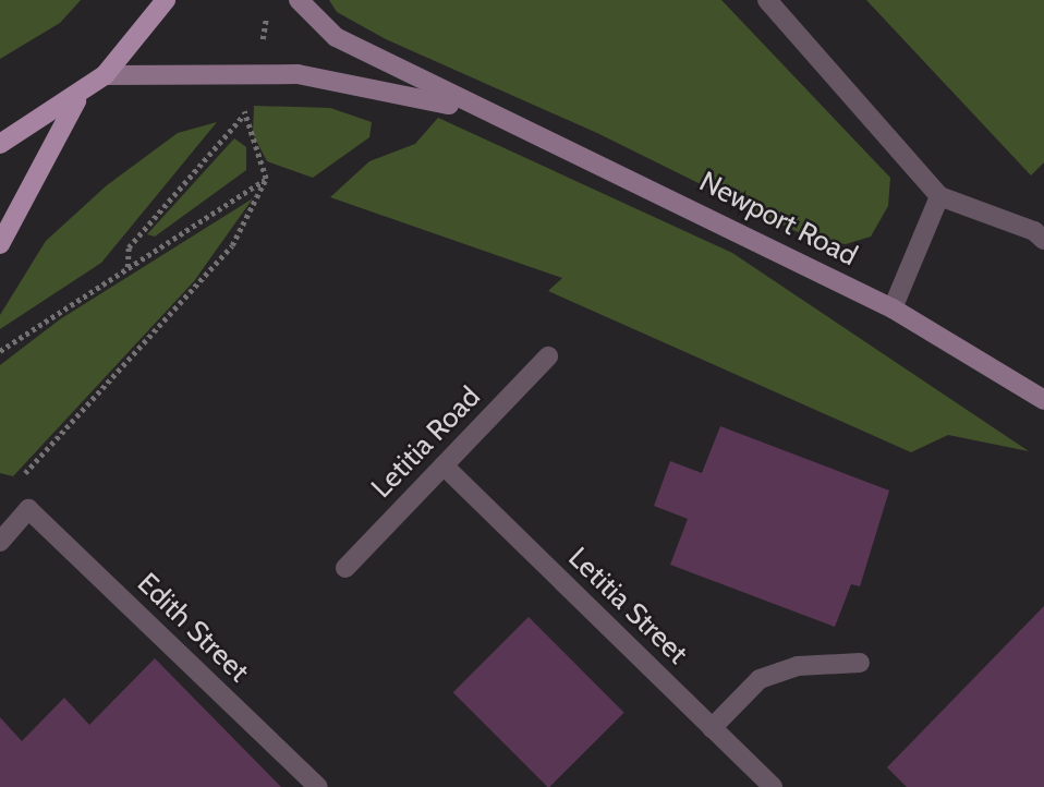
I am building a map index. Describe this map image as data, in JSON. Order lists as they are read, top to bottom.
{
  "streets": {
    "main road": ["Newport Road"],
    "street": ["Letitia Road", "Letitia Street", "Edith Street"]
  },
  "crossings": [
    ["Letitia Road", "Letitia Street"]
  ]
}
